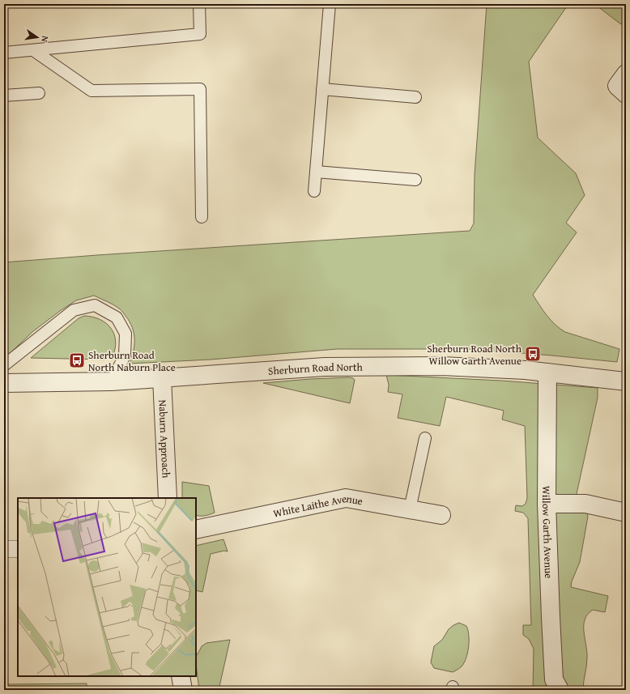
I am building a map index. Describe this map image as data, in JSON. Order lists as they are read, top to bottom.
{
  "streets": {
    "street": [
      "Sherburn Road North",
      "Naburn Approach",
      "White Laithe Avenue",
      "Willow Garth Avenue"
    ]
  },
  "crossings": [
    ["Sherburn Road North", "Naburn Approach"],
    ["Sherburn Road North", "Willow Garth Avenue"]
  ],
  "places": {
    "bus stop": ["Sherburn Road North Willow Garth Avenue", "Sherburn Road North Naburn Place"]
  },
  "north": "right"
}
